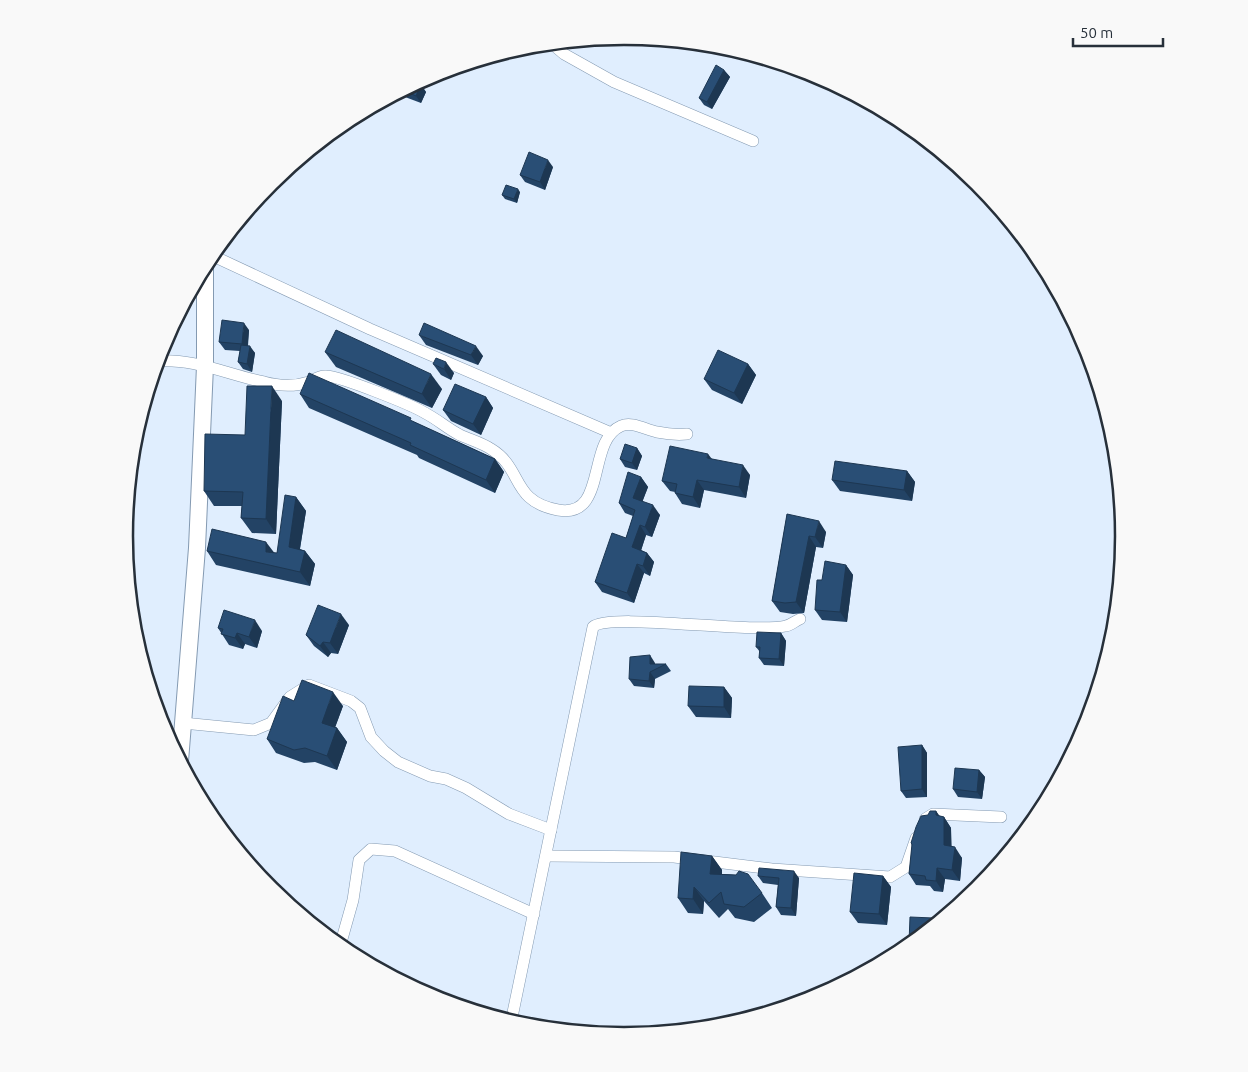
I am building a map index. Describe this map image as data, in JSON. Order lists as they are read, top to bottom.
{
  "scale_bar": "50 m"
}
